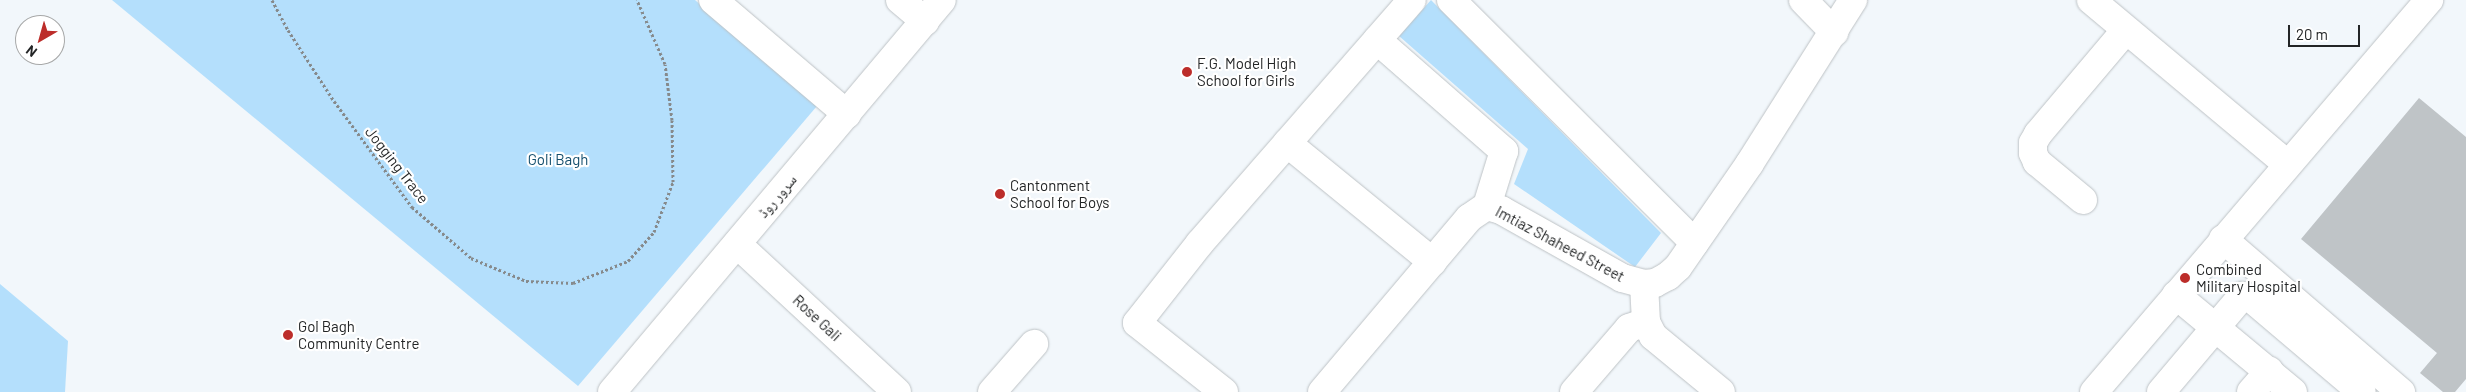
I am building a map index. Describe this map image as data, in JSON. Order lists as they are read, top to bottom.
{
  "streets": {
    "street": ["سرور روڈ", "Imtiaz Shaheed Street", "Rose Gali"],
    "path": ["Jogging Trace"]
  },
  "crossings": [
    ["سرور روڈ", "Rose Gali"]
  ],
  "parks": ["Goli Bagh"],
  "places": [
    "F.G. Model High School for Girls",
    "Cantonment School for Boys",
    "Combined Military Hospital",
    "Gol Bagh Community Centre"
  ],
  "scale_bar": "20 m",
  "north": "bottom left"
}
